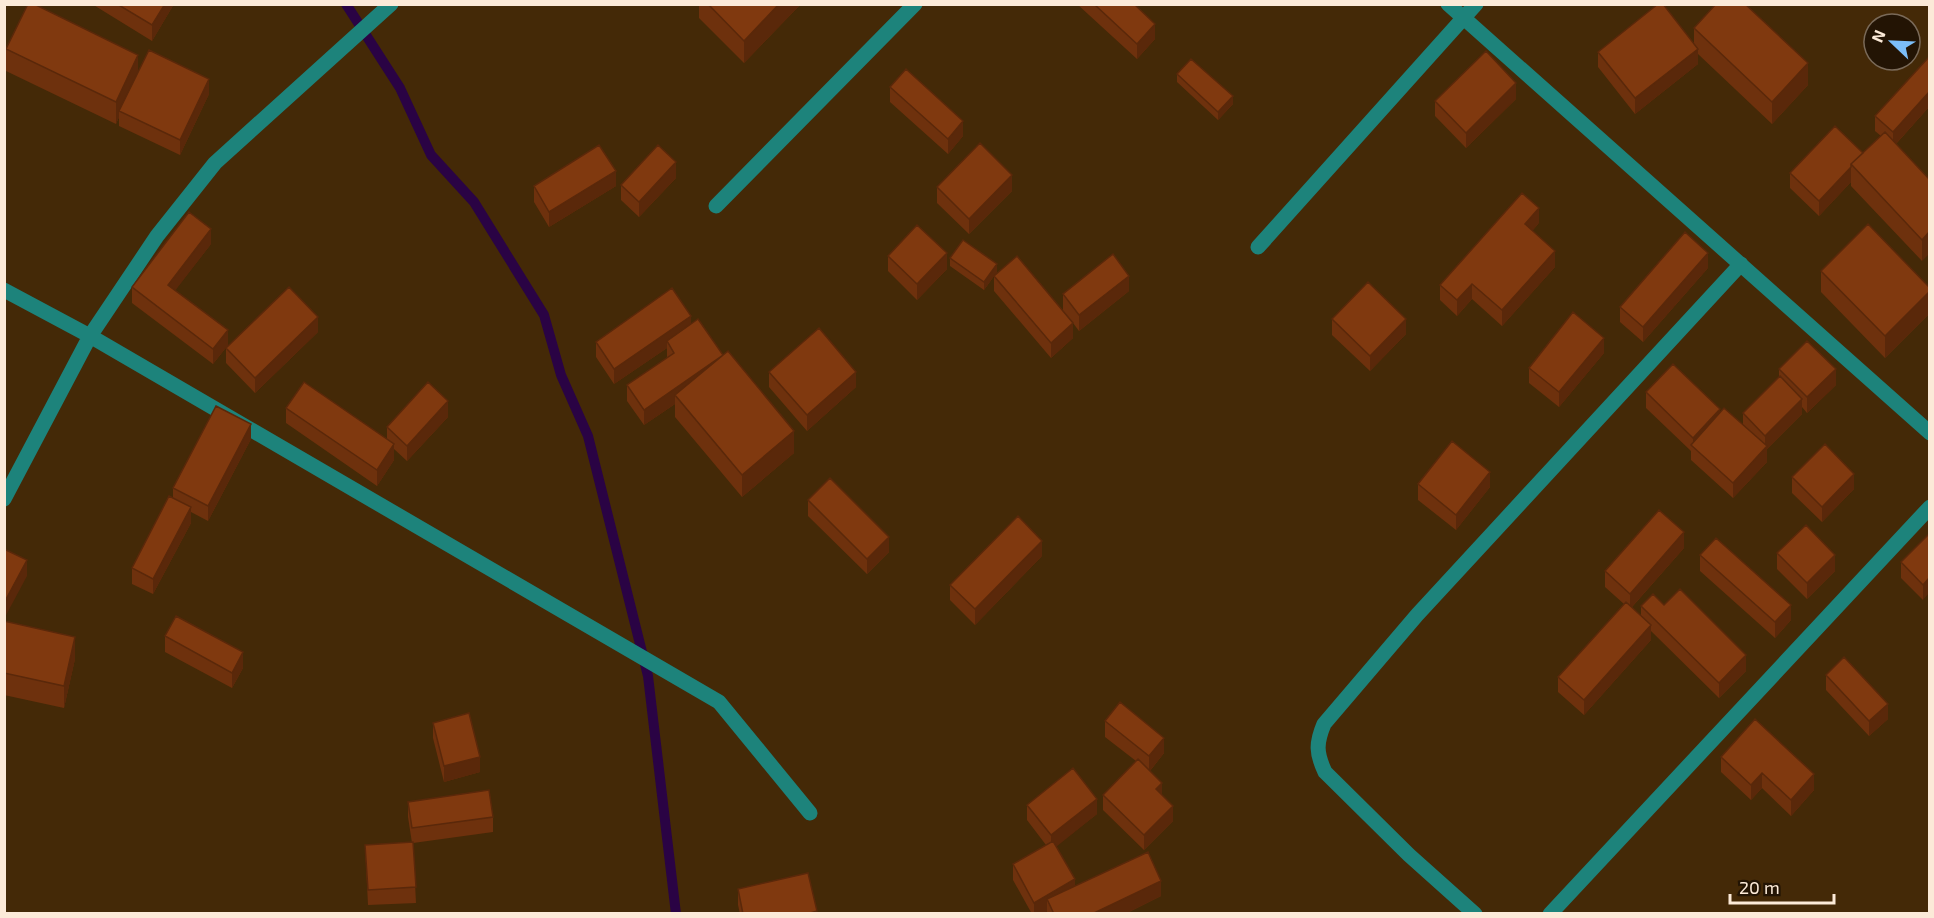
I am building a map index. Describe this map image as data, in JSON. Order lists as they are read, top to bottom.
{
  "scale_bar": "20 m",
  "north": "top left"
}
